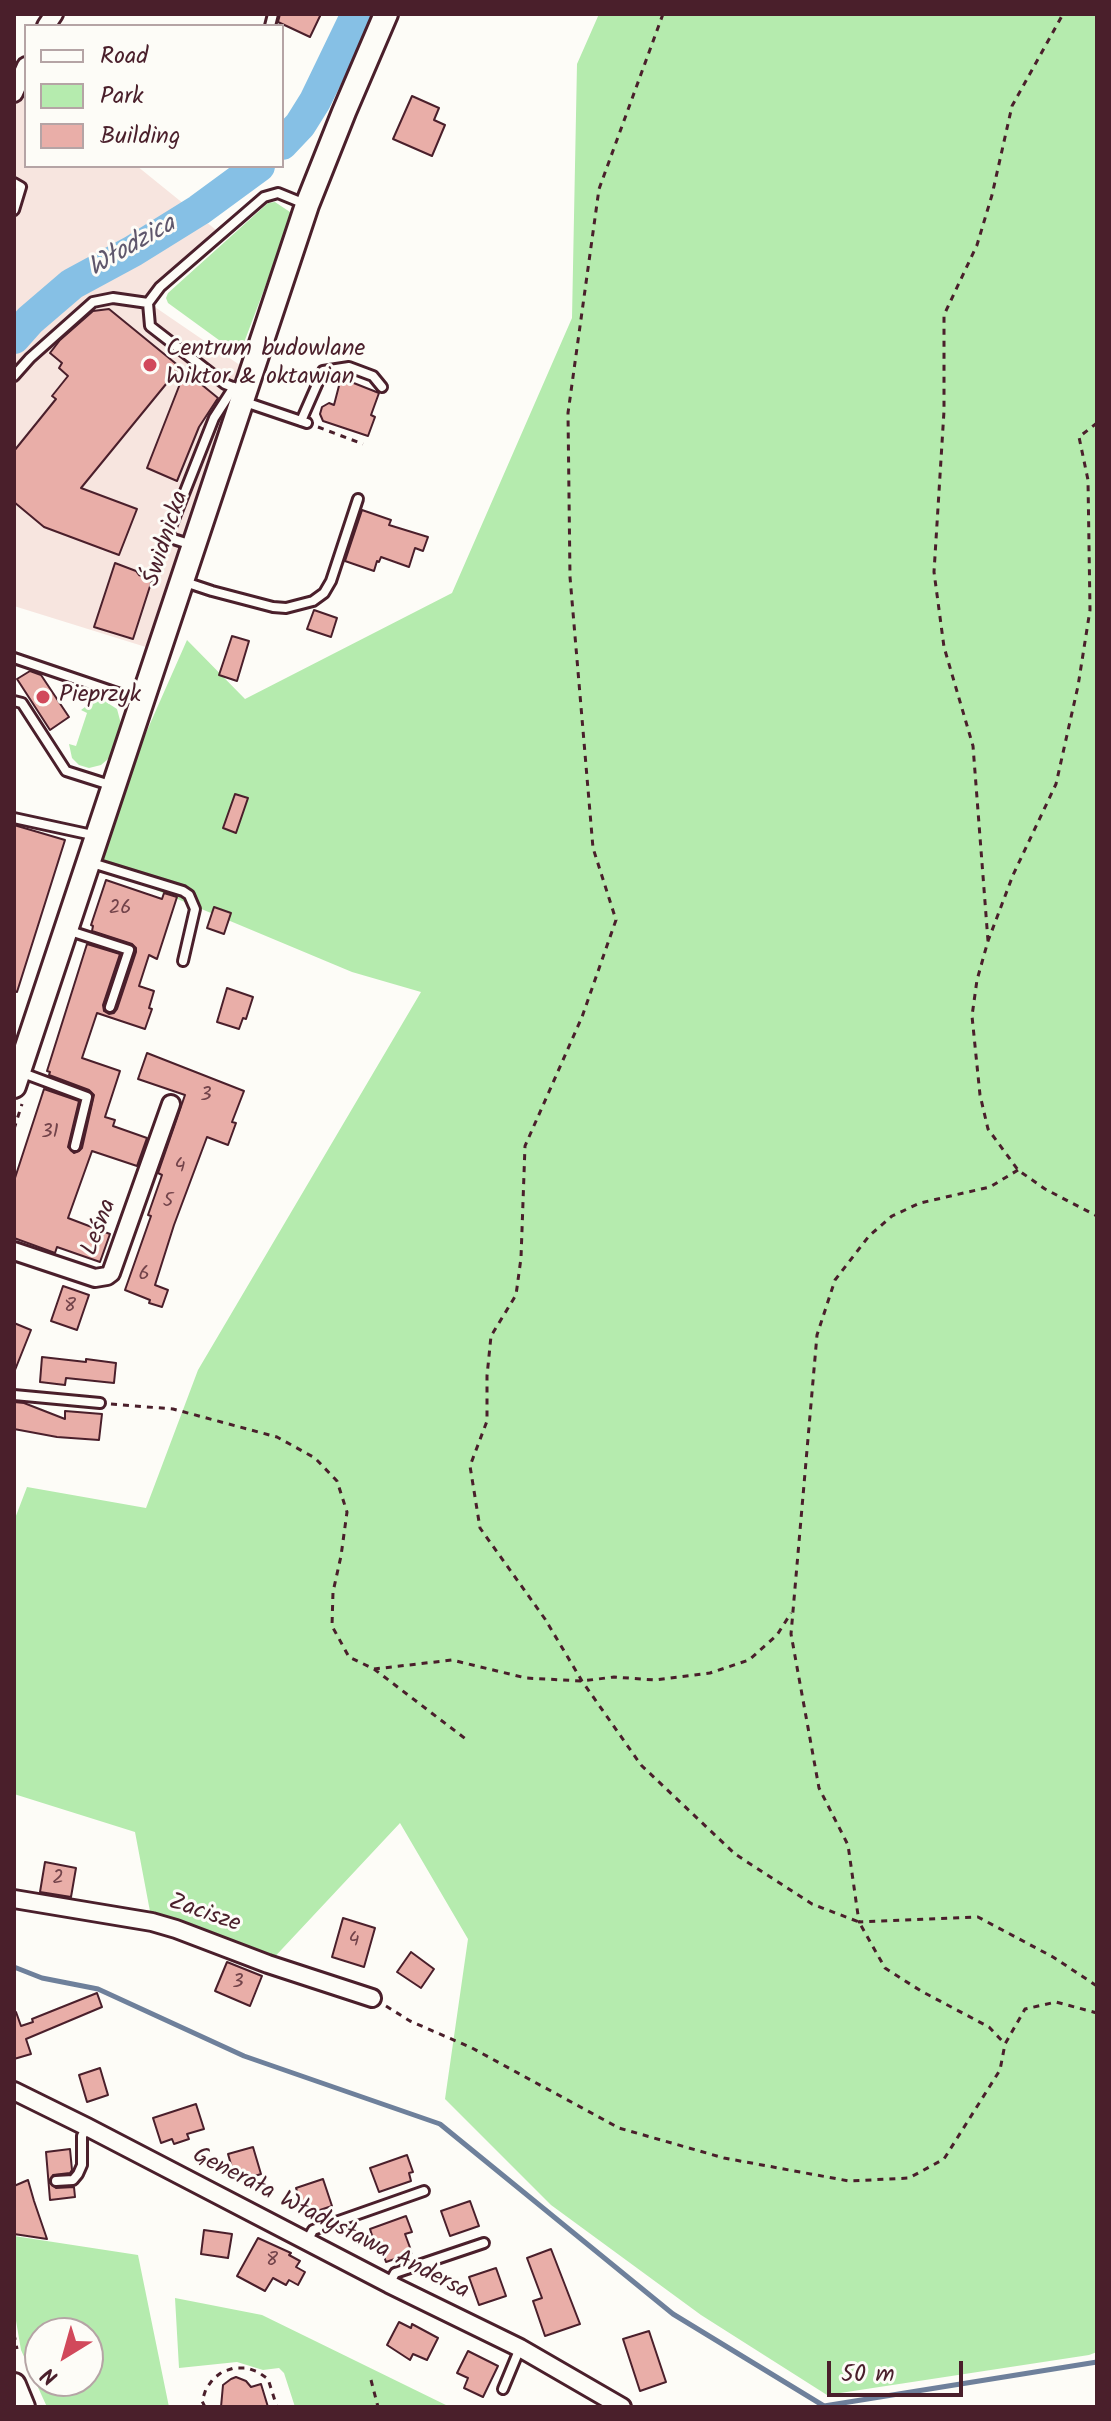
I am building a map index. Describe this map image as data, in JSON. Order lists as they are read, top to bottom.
{
  "streets": {
    "street": [
      "Świdnicka",
      "Leśna",
      "Zacisze",
      "Generała Władysława Andersa"
    ]
  },
  "water": ["Włodzica"],
  "places": ["Centrum budowlane Wiktor & oktawian", "Pieprzyk"],
  "house_numbers": [
    "26",
    "3",
    "31",
    "4",
    "5",
    "6",
    "8",
    "2",
    "4",
    "3",
    "8"
  ],
  "legend": ["Road", "Park", "Building"],
  "scale_bar": "50 m",
  "north": "bottom left"
}
